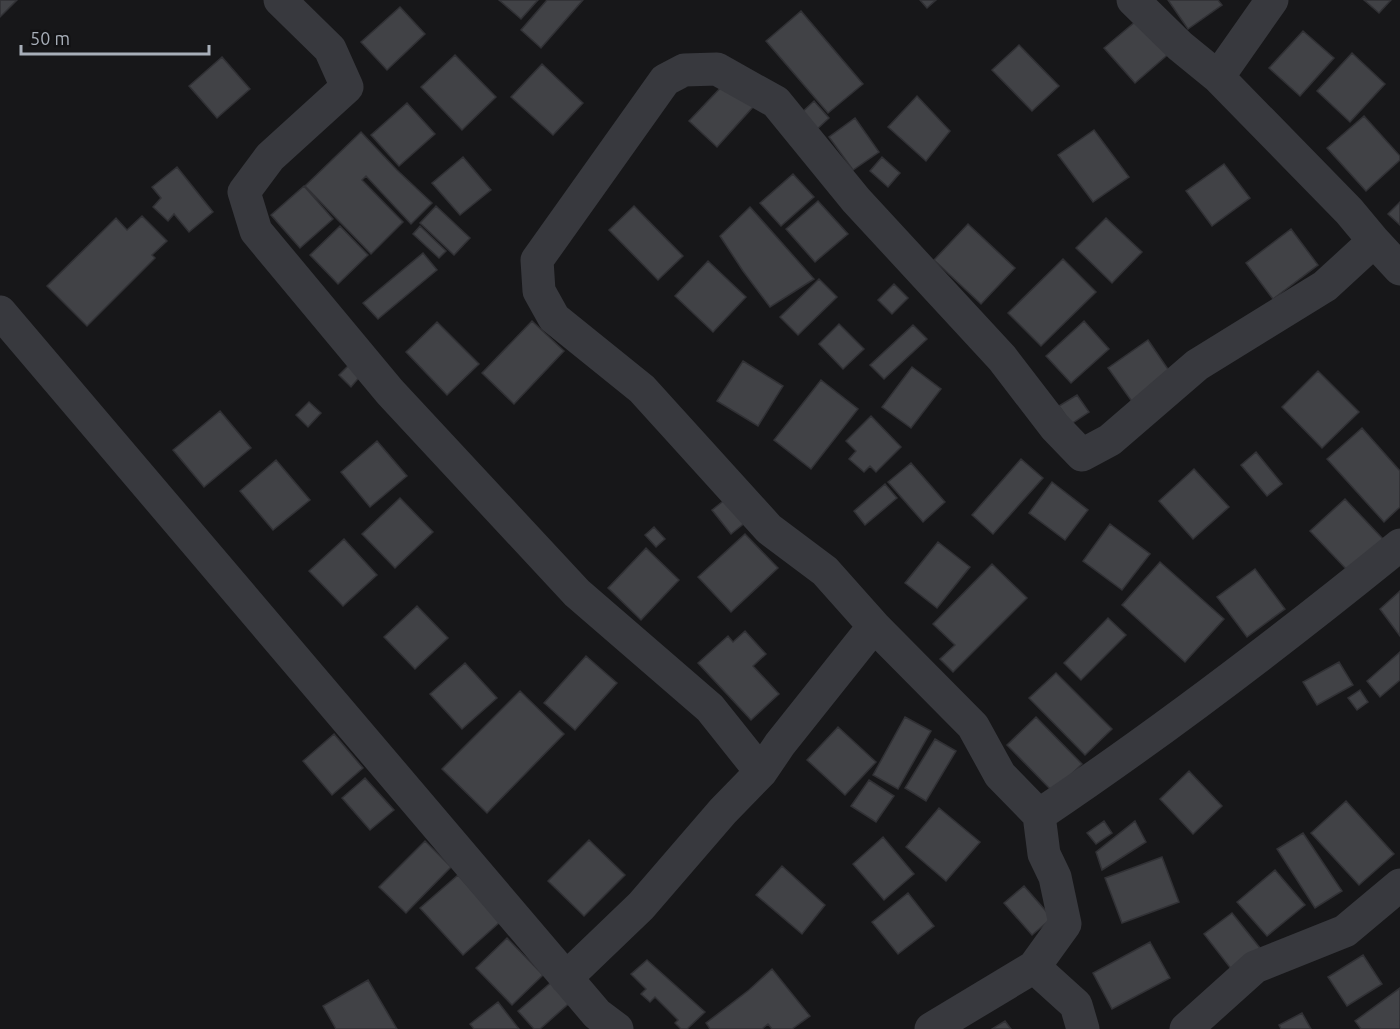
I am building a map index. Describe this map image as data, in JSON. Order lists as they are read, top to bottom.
{
  "scale_bar": "50 m"
}
